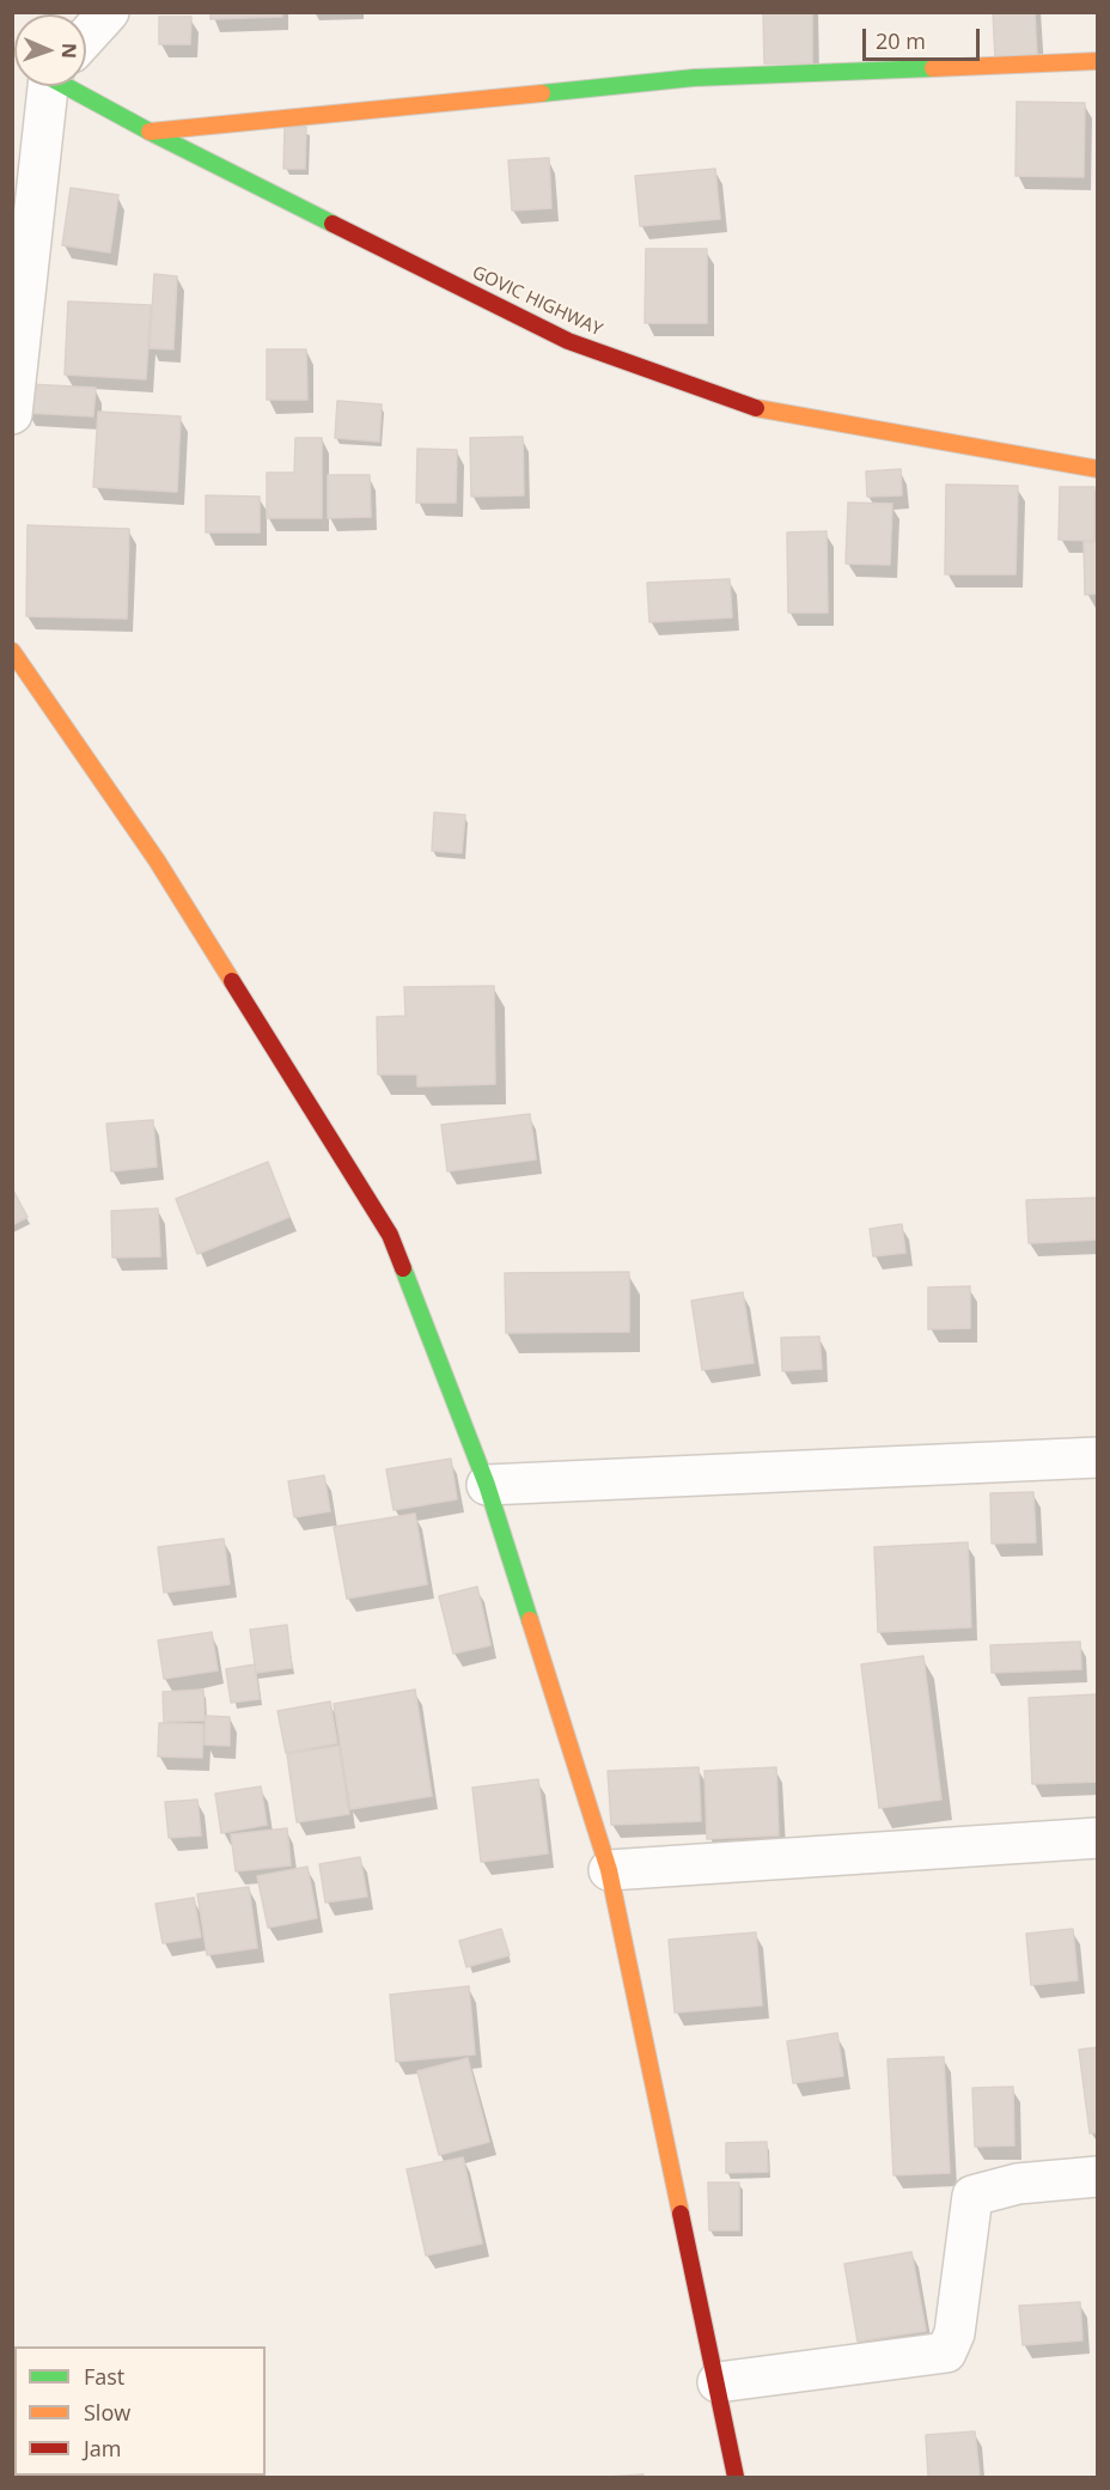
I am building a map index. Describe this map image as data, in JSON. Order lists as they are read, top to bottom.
{
  "streets": {
    "street": ["GOVIC HIGHWAY"]
  },
  "legend": ["Fast", "Slow", "Jam"],
  "scale_bar": "20 m",
  "north": "right"
}
